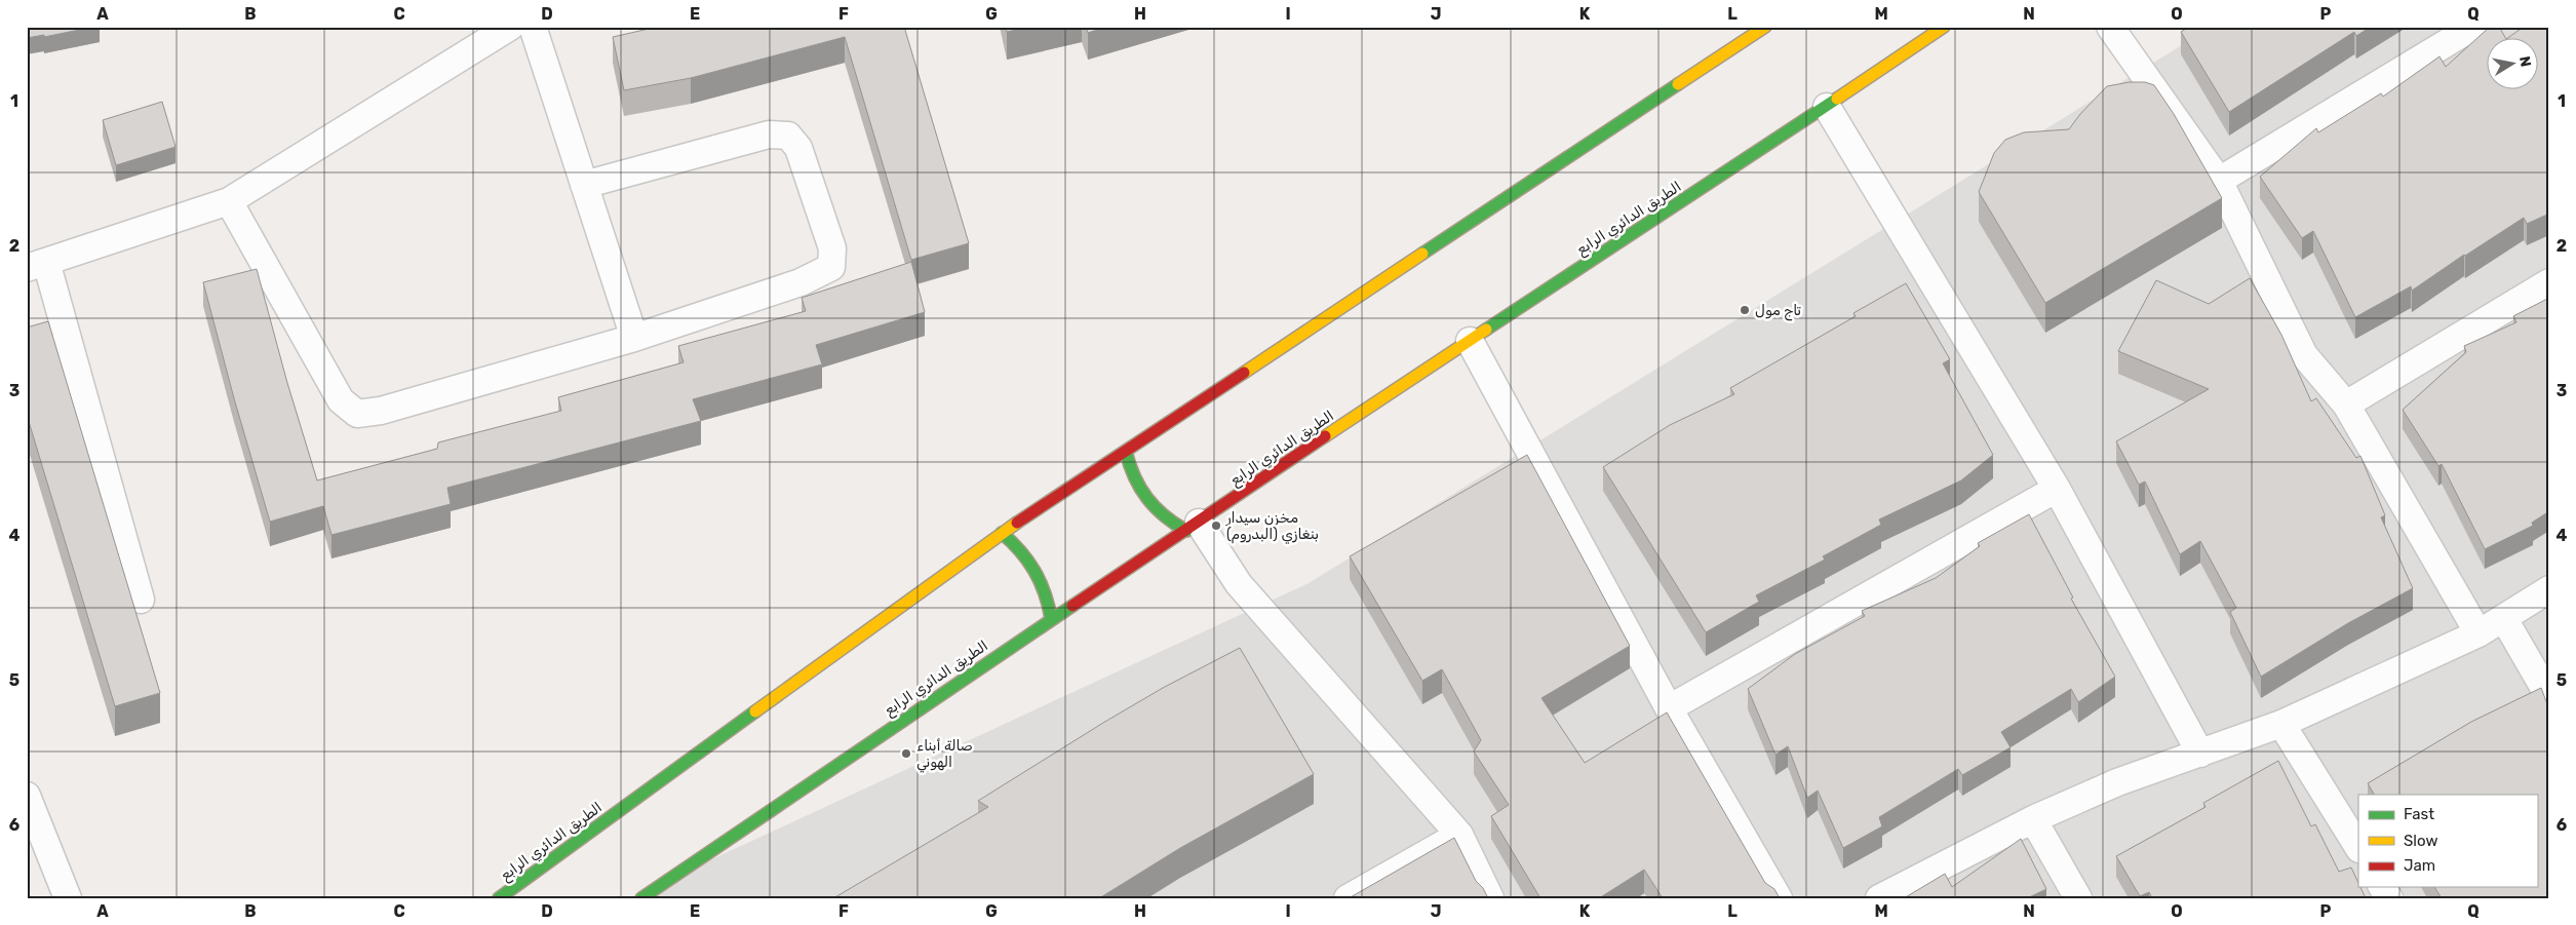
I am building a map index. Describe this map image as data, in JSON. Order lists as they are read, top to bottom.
{
  "streets": {
    "main road": ["الطريق الدائري الرابع"]
  },
  "places": ["تاج مول", "مخزن سيدار بنغازي (البدروم)", "صالة أبناء الهوني"],
  "legend": ["Fast", "Slow", "Jam"],
  "north": "right",
  "grid": {
    "columns": [
      "A",
      "B",
      "C",
      "D",
      "E",
      "F",
      "G",
      "H",
      "I",
      "J",
      "K",
      "L",
      "M",
      "N",
      "O",
      "P",
      "Q"
    ],
    "rows": [
      "1",
      "2",
      "3",
      "4",
      "5",
      "6"
    ]
  }
}
